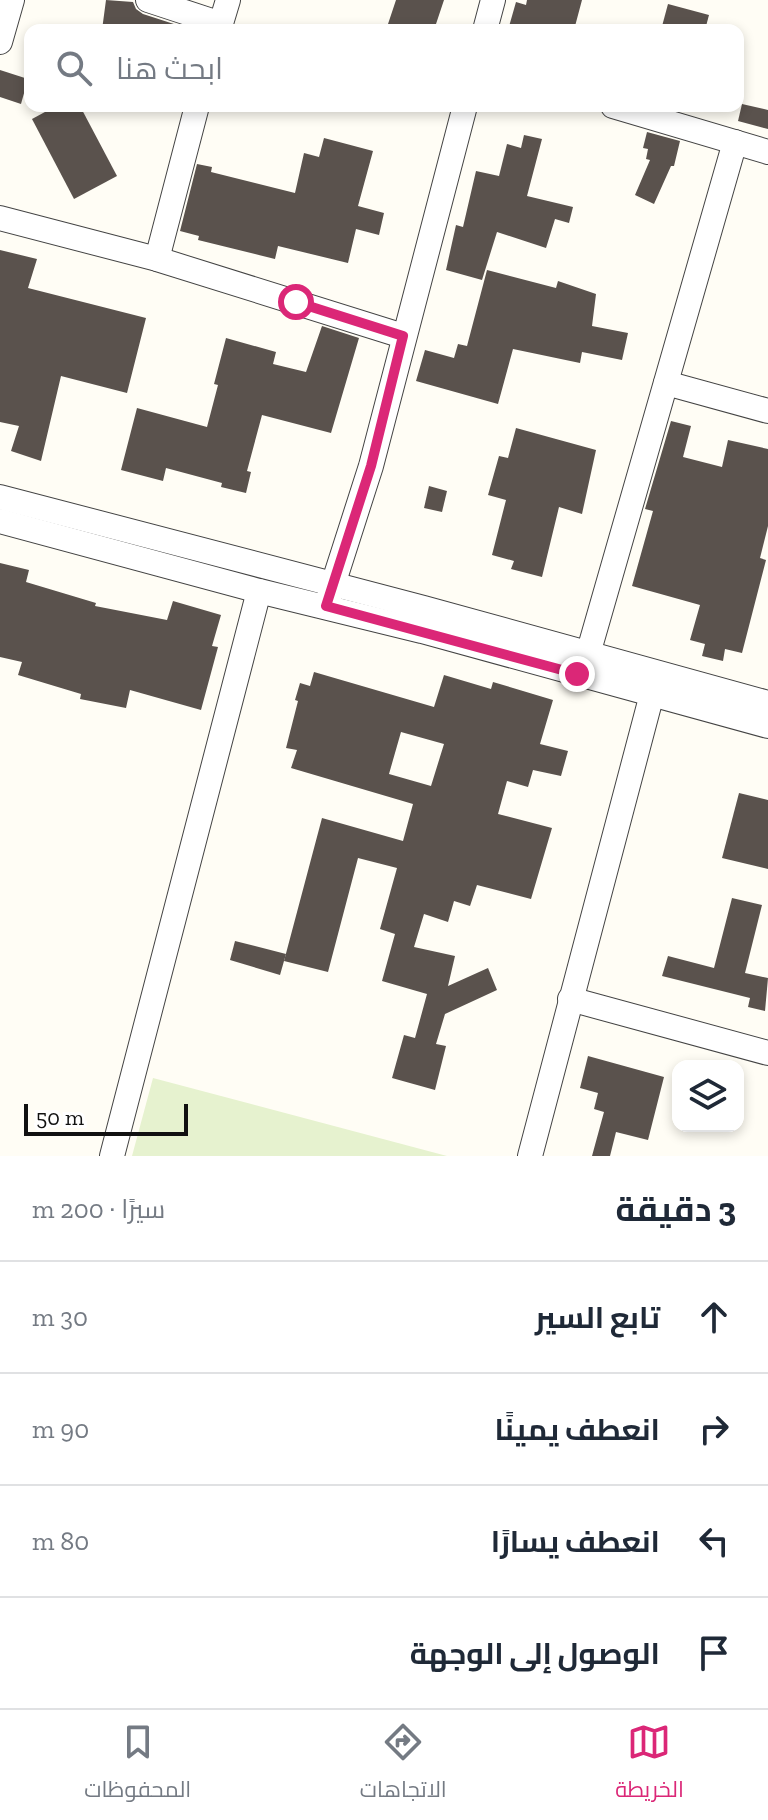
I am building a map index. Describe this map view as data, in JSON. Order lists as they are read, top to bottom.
{
  "scale_bar": "50 m",
  "page": {
    "search": "ابحث هنا",
    "scale": "50 m",
    "heading": ["3 دقيقة", "سيرًا · 200 m"],
    "list": [
      ["تابع السير", "30 m"],
      ["انعطف يمينًا", "90 m"],
      ["انعطف يسارًا", "80 m"],
      "الوصول إلى الوجهة"
    ],
    "nav": ["الخريطة", "الاتجاهات", "المحفوظات"]
  }
}
